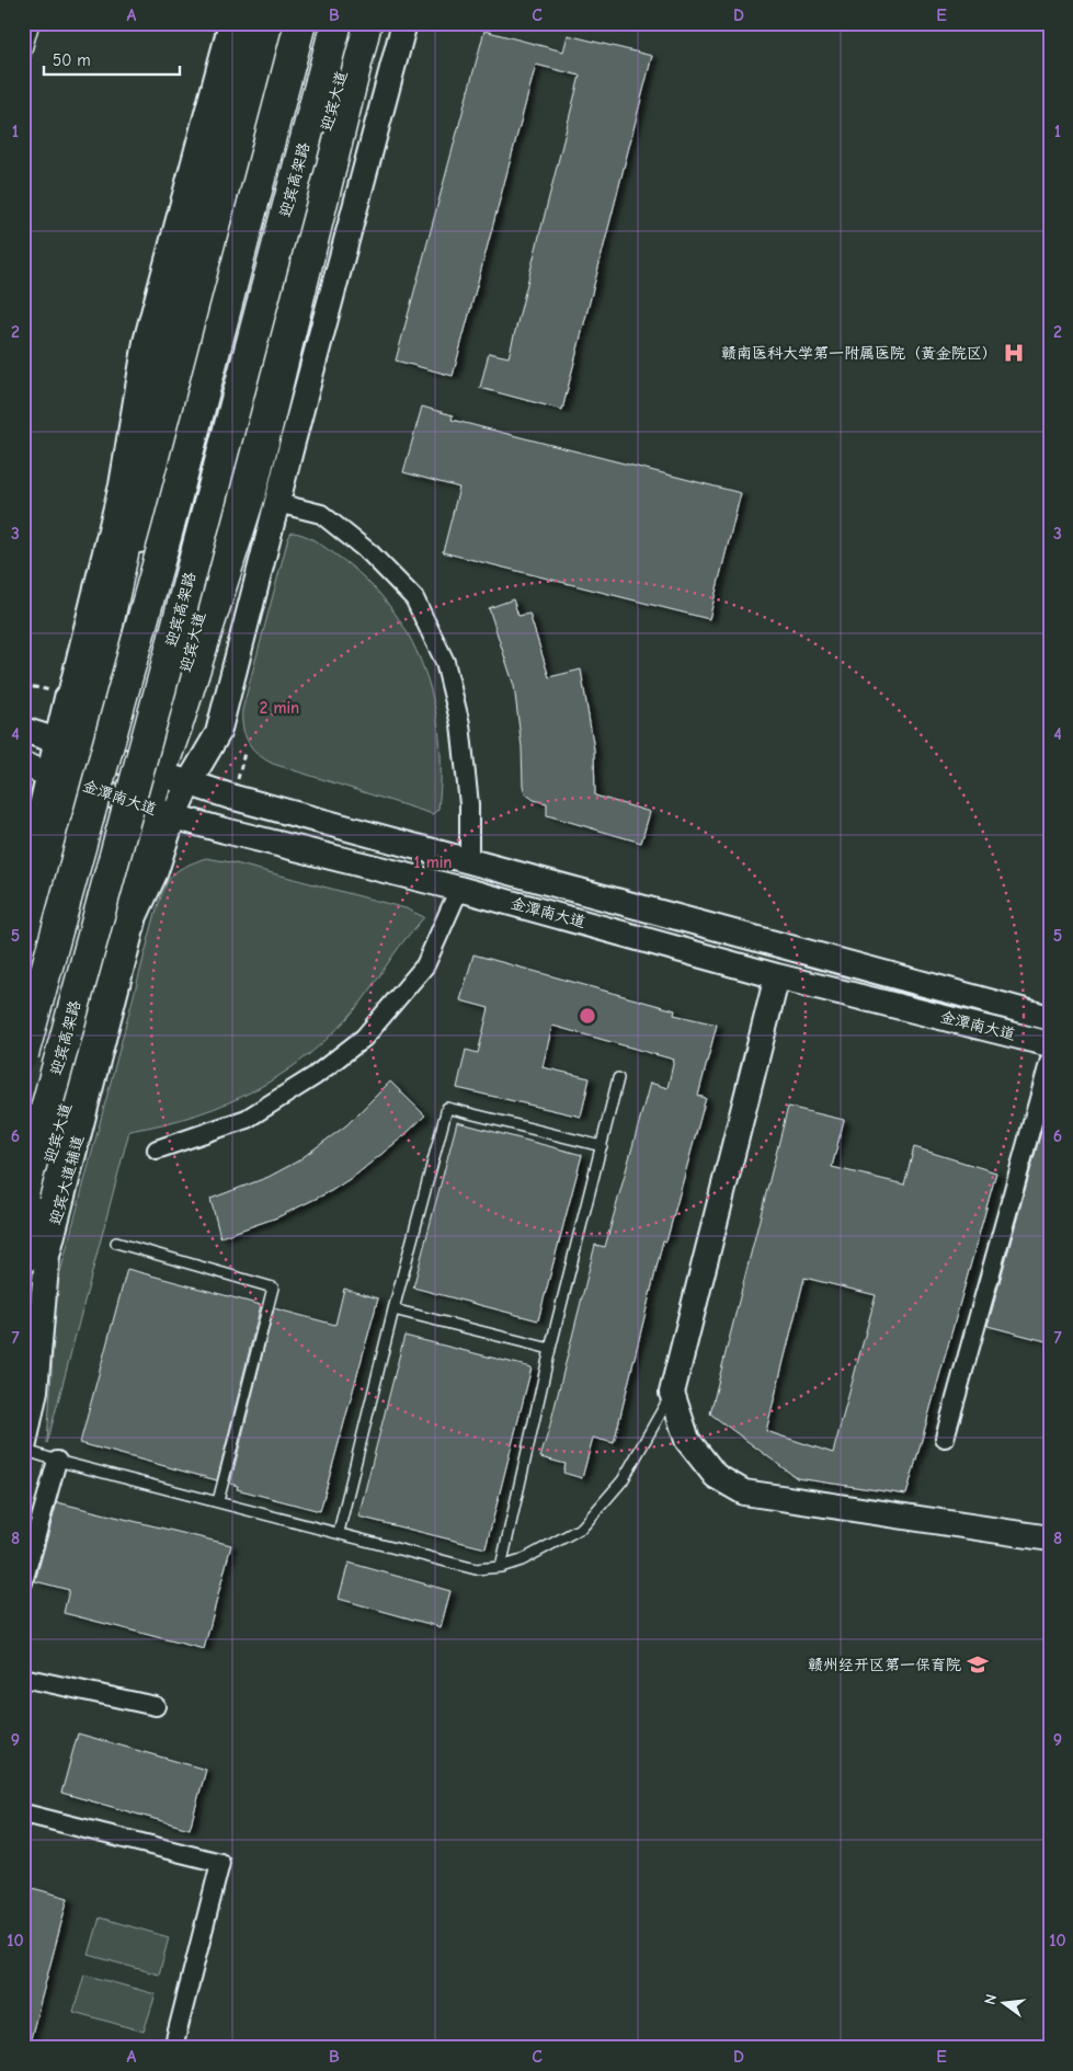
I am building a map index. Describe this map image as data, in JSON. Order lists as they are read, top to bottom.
{
  "streets": {
    "highway": ["迎宾高架路"],
    "main road": ["迎宾大道"],
    "street": ["金潭南大道", "迎宾大道辅道"]
  },
  "crossings": [
    ["迎宾大道", "金潭南大道"],
    ["迎宾大道", "迎宾大道辅道"],
    ["金潭南大道", "迎宾大道辅道"]
  ],
  "places": {
    "hospital": ["赣南医科大学第一附属医院（黄金院区）"],
    "school or university": ["赣州经开区第一保育院"]
  },
  "scale_bar": "50 m",
  "north": "left",
  "grid": {
    "columns": [
      "A",
      "B",
      "C",
      "D",
      "E"
    ],
    "rows": [
      "1",
      "2",
      "3",
      "4",
      "5",
      "6",
      "7",
      "8",
      "9",
      "10"
    ]
  },
  "rings": ["2 min", "1 min"]
}
